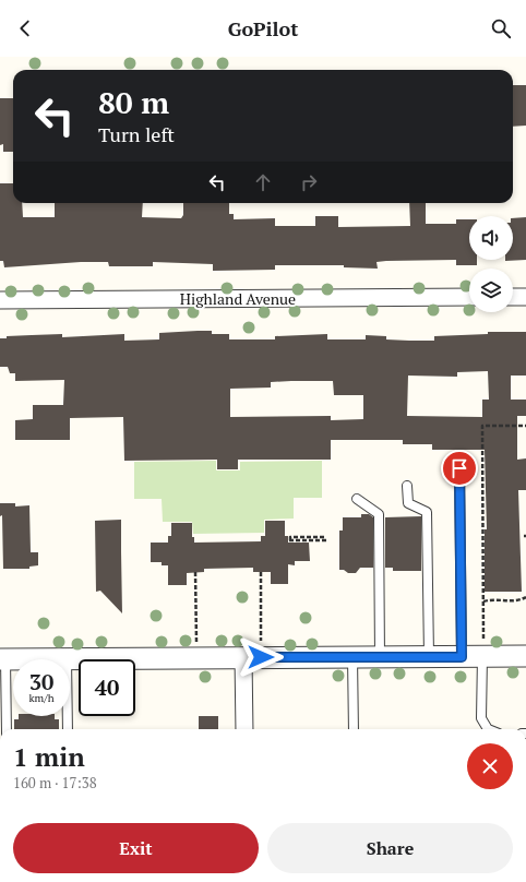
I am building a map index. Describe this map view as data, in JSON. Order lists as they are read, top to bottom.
{
  "streets": {
    "street": ["Highland Avenue"]
  },
  "page": {
    "header": "GoPilot",
    "turn": ["80 m", "Turn left"],
    "speed": "30 km/h",
    "limit": "40",
    "heading": ["1 min", "160 m · 17:38"],
    "buttons": ["Exit", "Share"]
  }
}
